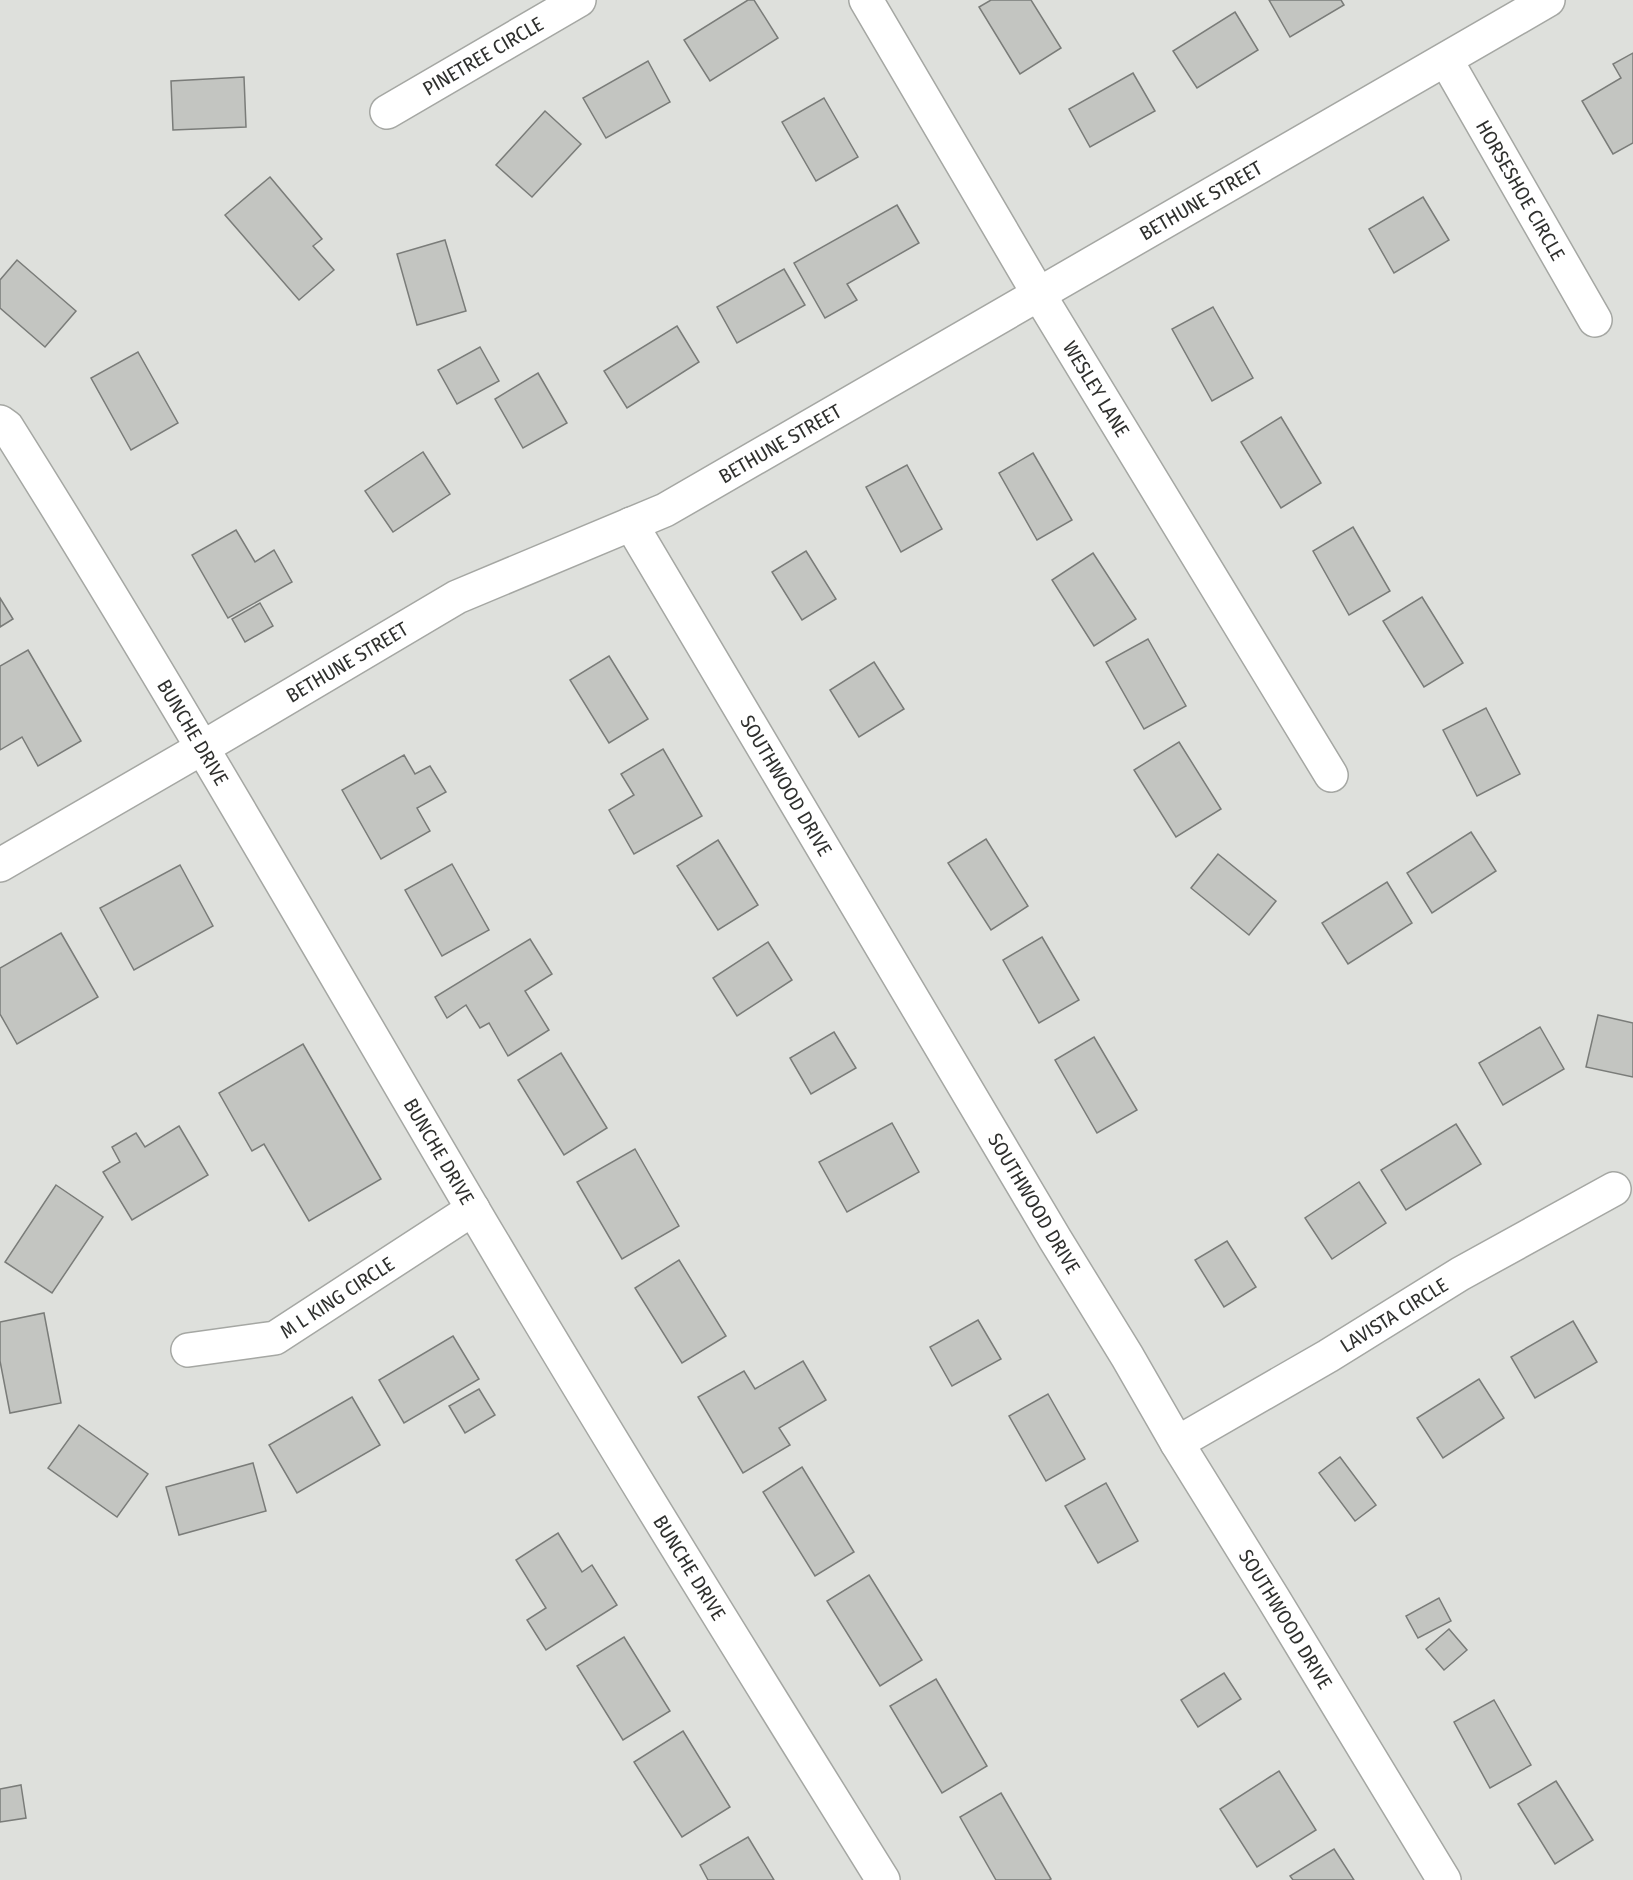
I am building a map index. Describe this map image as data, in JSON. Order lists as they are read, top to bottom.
{
  "streets": {
    "street": [
      "PINETREE CIRCLE",
      "HORSESHOE CIRCLE",
      "BETHUNE STREET",
      "WESLEY LANE",
      "BUNCHE DRIVE",
      "SOUTHWOOD DRIVE",
      "M L KING CIRCLE",
      "LAVISTA CIRCLE"
    ]
  },
  "crossings": [
    ["HORSESHOE CIRCLE", "BETHUNE STREET"],
    ["BETHUNE STREET", "WESLEY LANE"],
    ["BETHUNE STREET", "BUNCHE DRIVE"],
    ["BETHUNE STREET", "SOUTHWOOD DRIVE"],
    ["BUNCHE DRIVE", "M L KING CIRCLE"],
    ["SOUTHWOOD DRIVE", "LAVISTA CIRCLE"]
  ]
}
